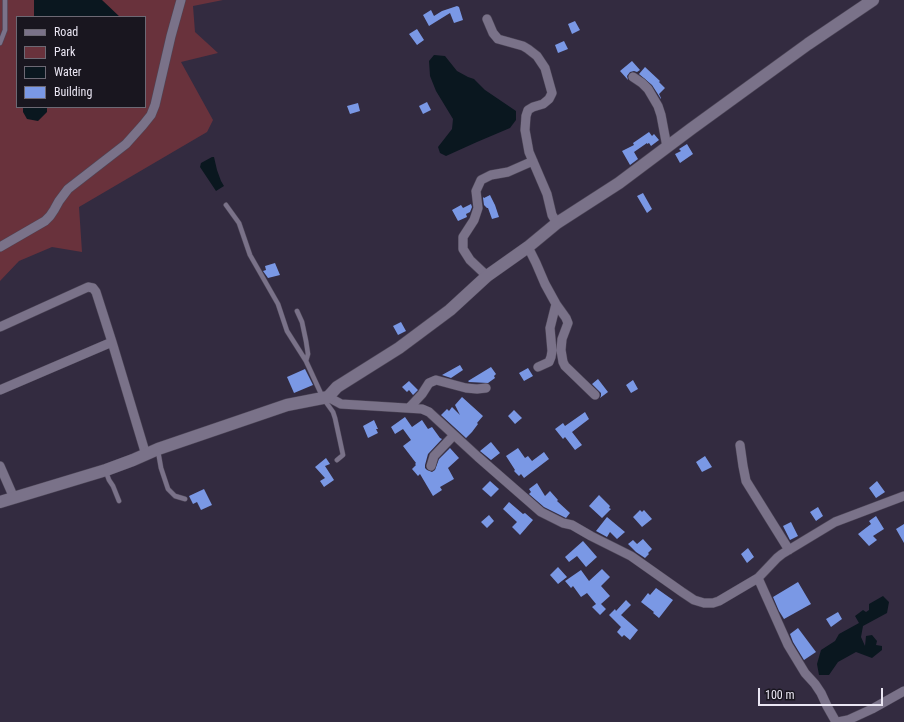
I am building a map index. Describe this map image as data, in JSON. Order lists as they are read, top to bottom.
{
  "legend": [
    "Road",
    "Park",
    "Water",
    "Building"
  ],
  "scale_bar": "100 m"
}
